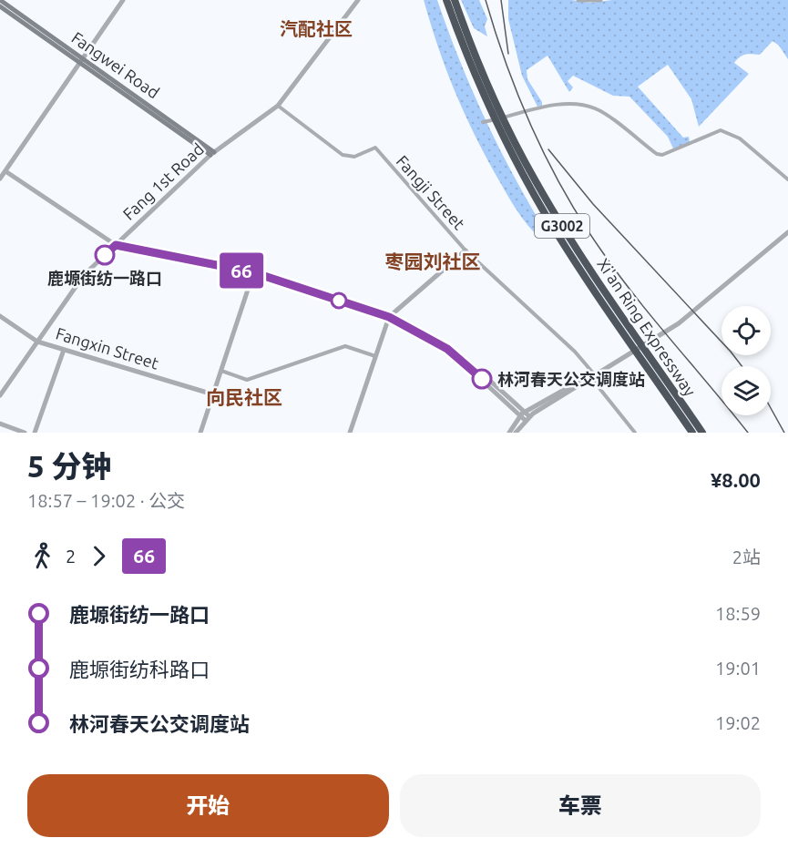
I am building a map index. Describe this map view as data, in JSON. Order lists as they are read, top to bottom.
{
  "streets": {
    "highway": ["G3002", "Xi'an Ring Expressway"],
    "main road": ["Fangwei Road"],
    "street": ["Fang 1st Road", "Fangji Street", "Fangxin Street"]
  },
  "crossings": [
    ["Fangwei Road", "Fang 1st Road"],
    ["Fang 1st Road", "Fangji Street"],
    ["Fang 1st Road", "Fangxin Street"]
  ],
  "districts": ["汽配社区", "枣园刘社区", "向民社区"],
  "places": ["鹿塬街纺一路口", "林河春天公交调度站"],
  "lines": ["bus line 66"],
  "page": {
    "on_map": "66",
    "heading": ["5 分钟", "18:57 – 19:02 · 公交", "¥8.00"],
    "legs": ["2", "66", "2站"],
    "list": [
      {
        "name": "鹿塬街纺一路口",
        "value": "18:59"
      },
      {
        "name": "鹿塬街纺科路口",
        "value": "19:01"
      },
      {
        "name": "林河春天公交调度站",
        "value": "19:02"
      }
    ],
    "buttons": ["开始", "车票"]
  }
}
